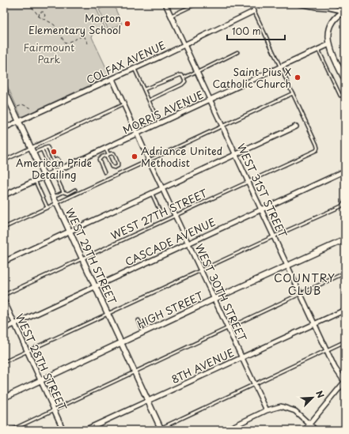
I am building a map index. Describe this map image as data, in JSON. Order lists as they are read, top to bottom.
{
  "streets": {
    "street": [
      "COLFAX AVENUE",
      "MORRIS AVENUE",
      "WEST 31ST STREET",
      "CASCADE AVENUE",
      "WEST 29TH STREET",
      "WEST 30TH STREET",
      "HIGH STREET",
      "WEST 28TH STREET",
      "8TH AVENUE"
    ],
    "lane": ["WEST 27TH STREET"]
  },
  "crossings": [
    ["COLFAX AVENUE", "WEST 31ST STREET"],
    ["COLFAX AVENUE", "WEST 29TH STREET"],
    ["COLFAX AVENUE", "WEST 30TH STREET"],
    ["MORRIS AVENUE", "WEST 31ST STREET"],
    ["MORRIS AVENUE", "WEST 29TH STREET"],
    ["MORRIS AVENUE", "WEST 30TH STREET"],
    ["WEST 31ST STREET", "WEST 27TH STREET"],
    ["WEST 31ST STREET", "CASCADE AVENUE"],
    ["WEST 31ST STREET", "HIGH STREET"],
    ["WEST 31ST STREET", "8TH AVENUE"],
    ["WEST 27TH STREET", "WEST 29TH STREET"],
    ["WEST 27TH STREET", "WEST 30TH STREET"],
    ["CASCADE AVENUE", "WEST 29TH STREET"],
    ["CASCADE AVENUE", "WEST 30TH STREET"],
    ["CASCADE AVENUE", "WEST 28TH STREET"],
    ["WEST 29TH STREET", "HIGH STREET"],
    ["WEST 29TH STREET", "8TH AVENUE"],
    ["WEST 30TH STREET", "HIGH STREET"],
    ["WEST 30TH STREET", "8TH AVENUE"],
    ["HIGH STREET", "WEST 28TH STREET"]
  ],
  "districts": ["COUNTRY CLUB"],
  "parks": ["Fairmount Park"],
  "places": [
    "Morton Elementary School",
    "Saint Pius X Catholic Church",
    "American Pride Detailing",
    "Adriance United Methodist"
  ],
  "scale_bar": "100 m",
  "north": "top right"
}
